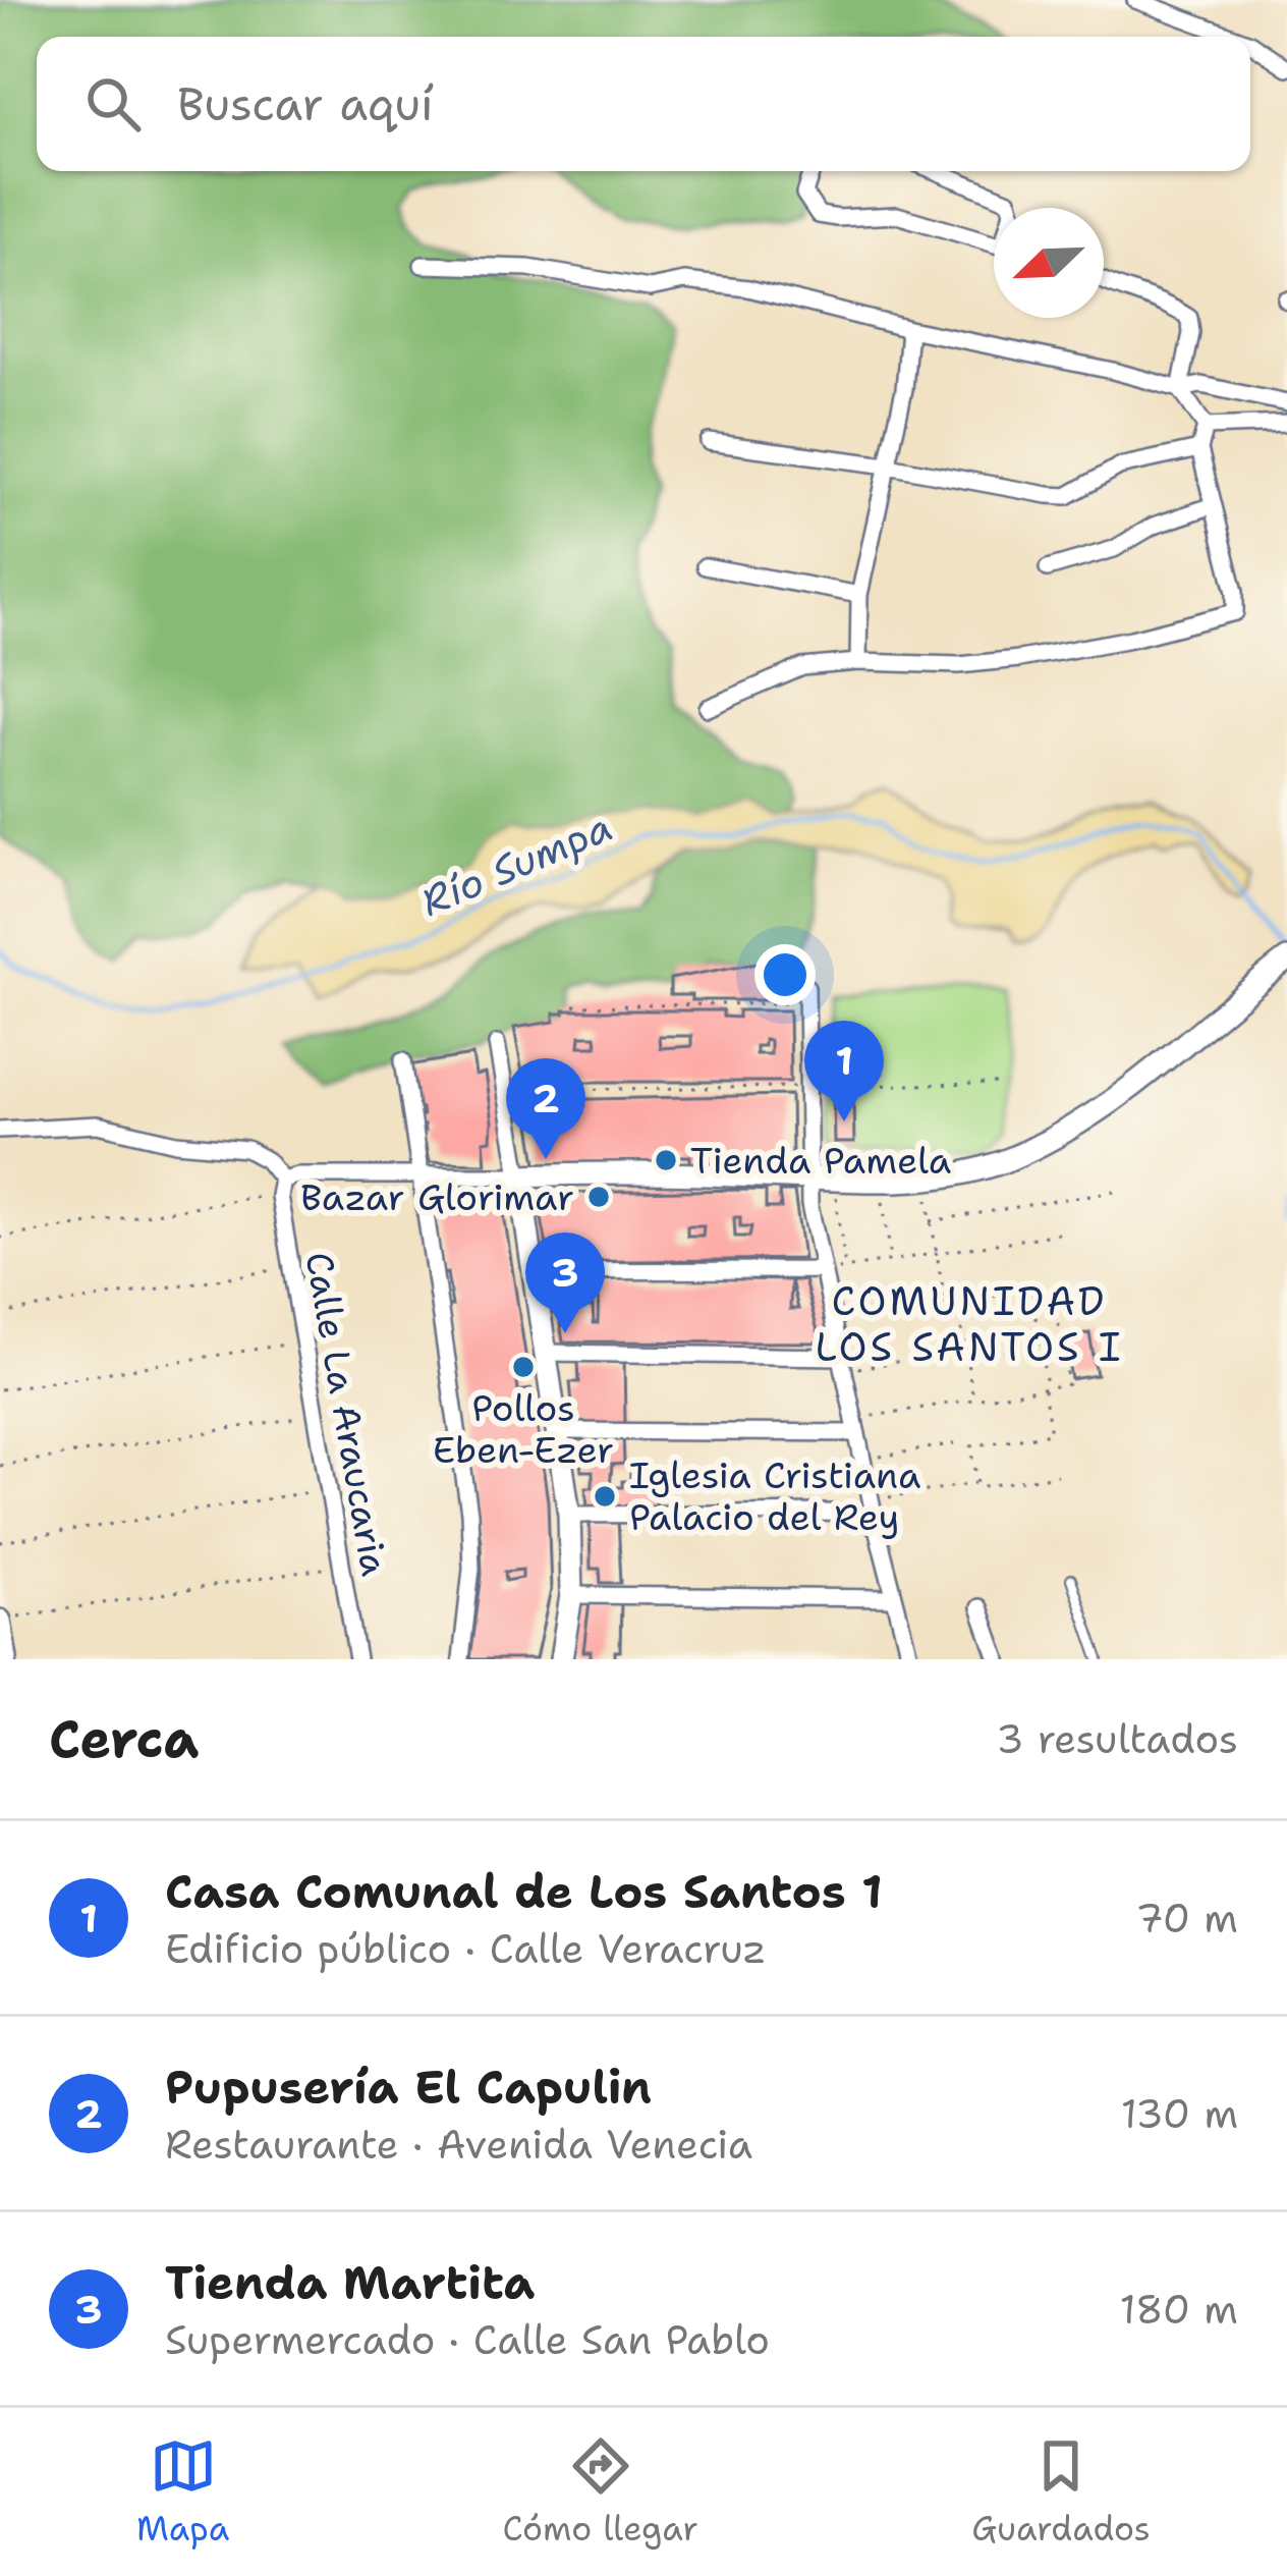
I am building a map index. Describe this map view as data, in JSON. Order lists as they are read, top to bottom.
{
  "streets": {
    "street": ["Calle La Araucaria"]
  },
  "districts": ["COMUNIDAD LOS SANTOS I"],
  "water": ["Río Sumpa"],
  "places": [
    "Tienda Pamela",
    "Bazar Glorimar",
    "Pollos Eben-Ezer",
    "Iglesia Cristiana Palacio del Rey"
  ],
  "north": "bottom left",
  "page": {
    "search": "Buscar aquí",
    "pins": ["1", "2", "3"],
    "heading": ["Cerca", "3 resultados"],
    "list": [
      {
        "mark": "1",
        "name": "Casa Comunal de Los Santos 1",
        "note": "Edificio público · Calle Veracruz",
        "value": "70 m"
      },
      {
        "mark": "2",
        "name": "Pupusería El Capulin",
        "note": "Restaurante · Avenida Venecia",
        "value": "130 m"
      },
      {
        "mark": "3",
        "name": "Tienda Martita",
        "note": "Supermercado · Calle San Pablo",
        "value": "180 m"
      }
    ],
    "nav": ["Mapa", "Cómo llegar", "Guardados"]
  }
}
